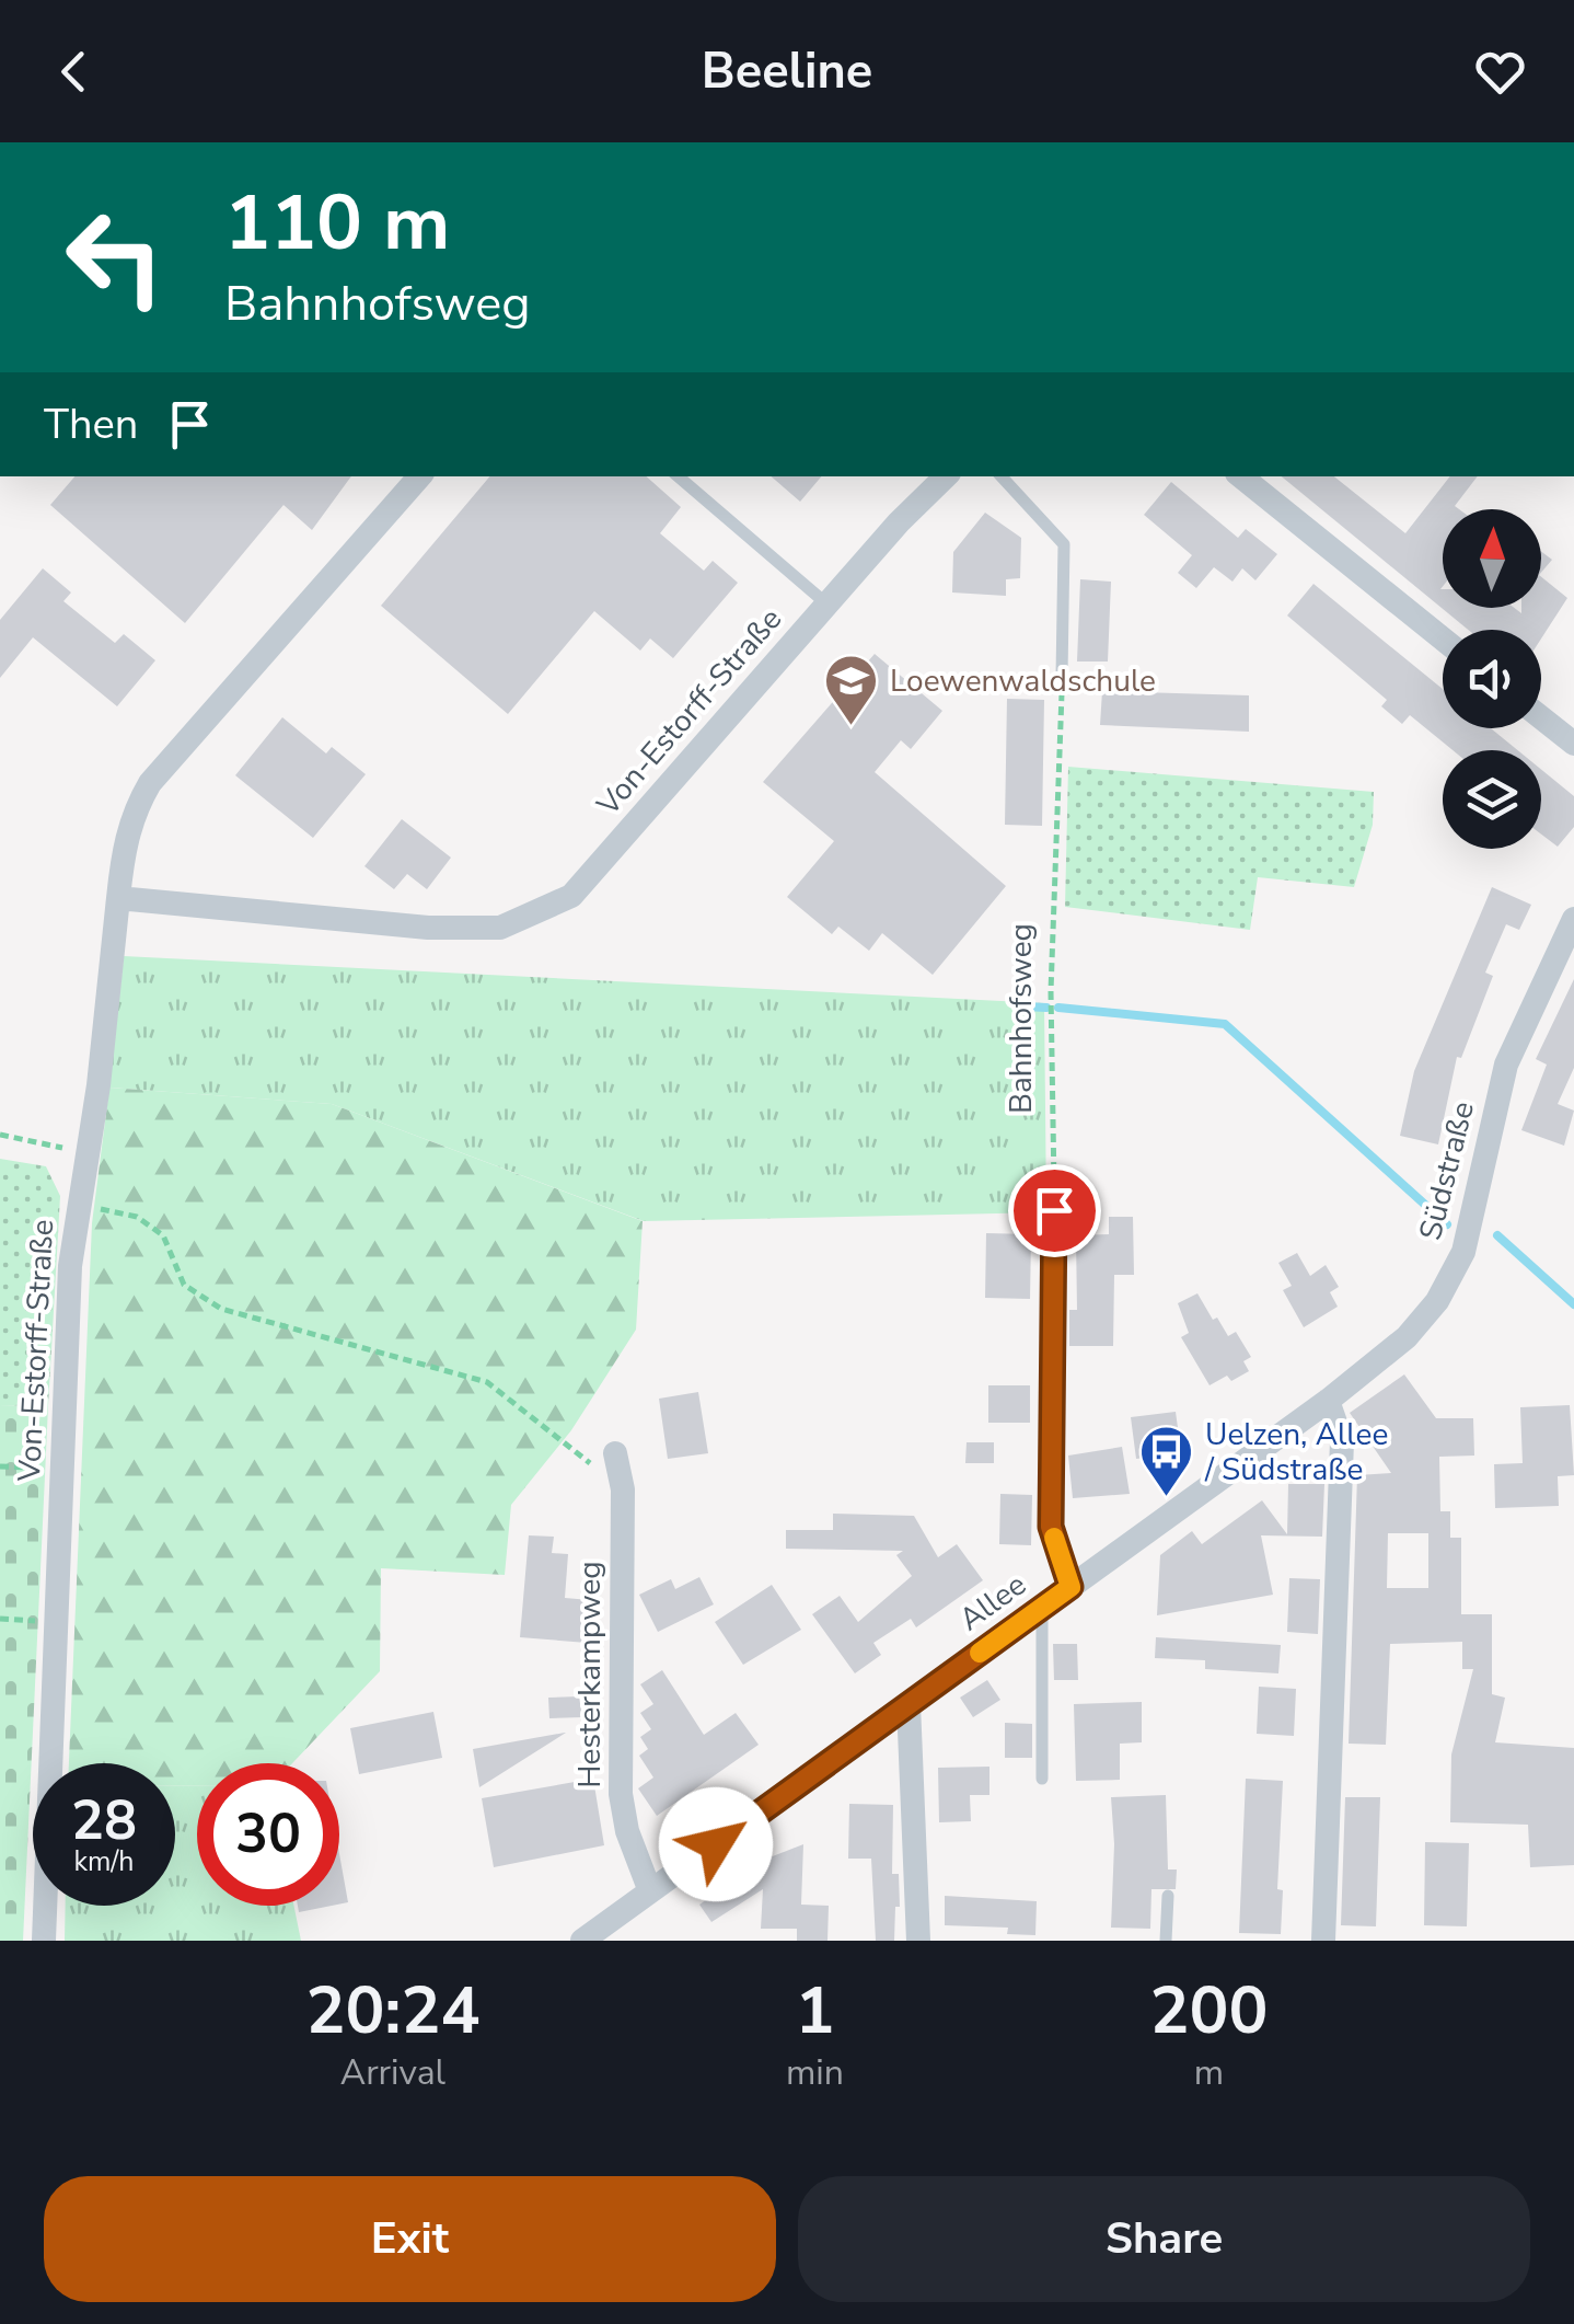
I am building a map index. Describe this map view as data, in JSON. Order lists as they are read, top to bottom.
{
  "streets": {
    "street": [
      "Von-Estorff-Straße",
      "Südstraße",
      "Allee",
      "Hesterkampweg"
    ],
    "path": ["Bahnhofsweg"]
  },
  "crossings": [
    ["Südstraße", "Allee"],
    ["Allee", "Hesterkampweg"]
  ],
  "places": {
    "school or university": ["Loewenwaldschule"],
    "bus stop": ["Uelzen, Allee / Südstraße"]
  },
  "north": "top",
  "page": {
    "header": "Beeline",
    "turn": ["110 m", "Bahnhofsweg"],
    "then": "Then",
    "speed": "28 km/h",
    "limit": "30",
    "eta": [
      "20:24",
      "Arrival",
      "1",
      "min",
      "200",
      "m"
    ],
    "buttons": ["Exit", "Share"]
  }
}
